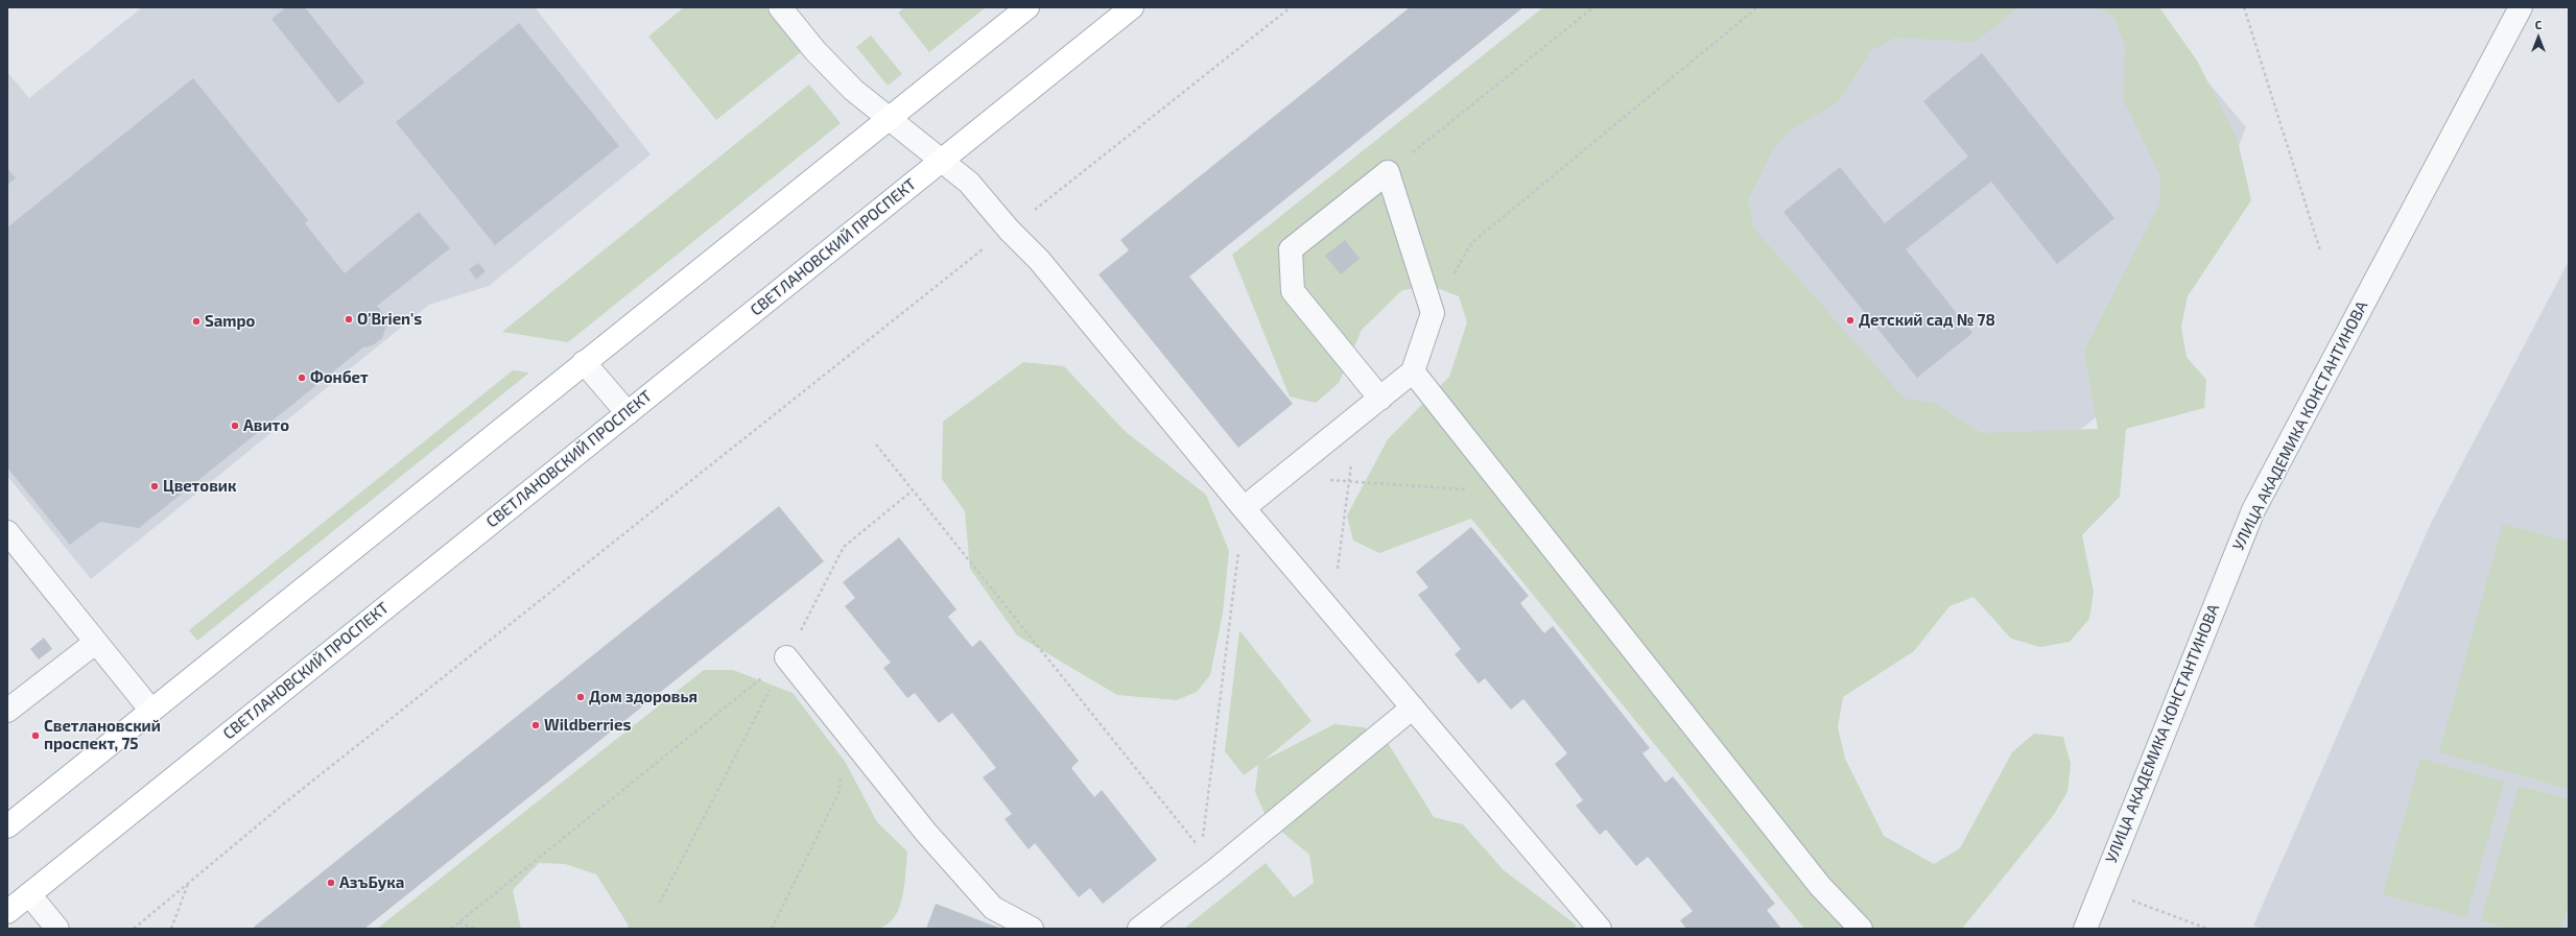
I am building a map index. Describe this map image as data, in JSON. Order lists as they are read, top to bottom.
{
  "streets": {
    "main road": ["СВЕТЛАНОВСКИЙ ПРОСПЕКТ"],
    "street": ["УЛИЦА АКАДЕМИКА КОНСТАНТИНОВА"]
  },
  "places": [
    "O'Brien's",
    "Детский сад № 78",
    "Sampo",
    "Фонбет",
    "Авито",
    "Цветовик",
    "Дом здоровья",
    "Wildberries",
    "Светлановский проспект, 75",
    "АзъБука"
  ],
  "north": "top"
}
